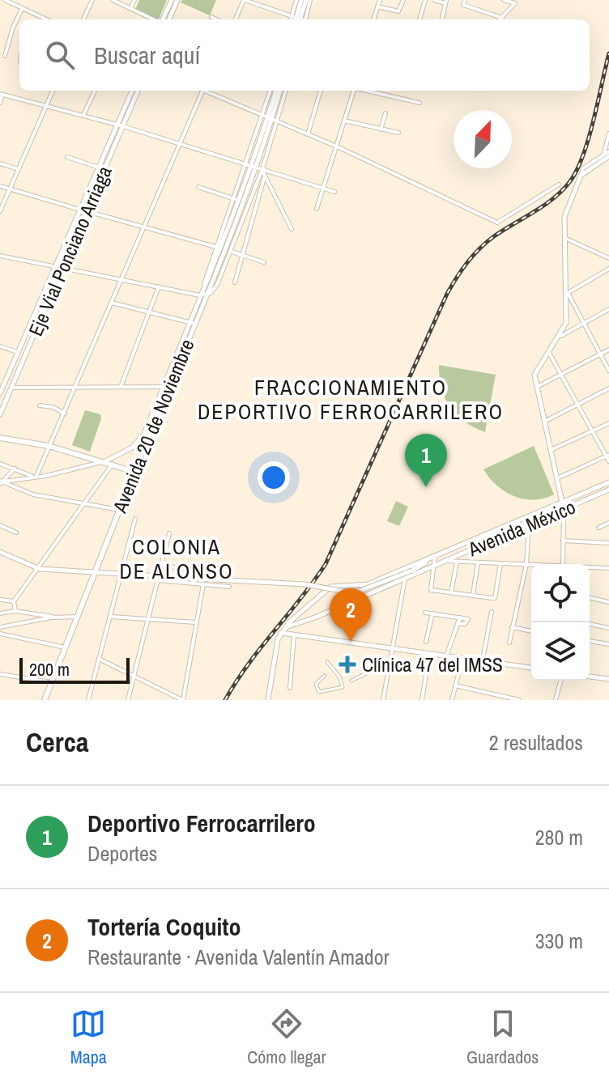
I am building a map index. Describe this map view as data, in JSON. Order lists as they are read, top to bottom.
{
  "streets": {
    "main road": ["Avenida 20 de Noviembre"],
    "street": ["Eje Vial Ponciano Arriaga", "Avenida México"]
  },
  "crossings": [
    ["Avenida 20 de Noviembre", "Avenida México"]
  ],
  "districts": ["FRACCIONAMIENTO DEPORTIVO FERROCARRILERO", "COLONIA DE ALONSO"],
  "places": {
    "health": ["Clínica 47 del IMSS"]
  },
  "scale_bar": "200 m",
  "north": "top right",
  "page": {
    "search": "Buscar aquí",
    "pins": ["1", "2"],
    "scale": "200 m",
    "heading": ["Cerca", "2 resultados"],
    "list": [
      {
        "mark": "1",
        "name": "Deportivo Ferrocarrilero",
        "note": "Deportes",
        "value": "280 m"
      },
      {
        "mark": "2",
        "name": "Tortería Coquito",
        "note": "Restaurante · Avenida Valentín Amador",
        "value": "330 m"
      }
    ],
    "nav": ["Mapa", "Cómo llegar", "Guardados"]
  }
}
